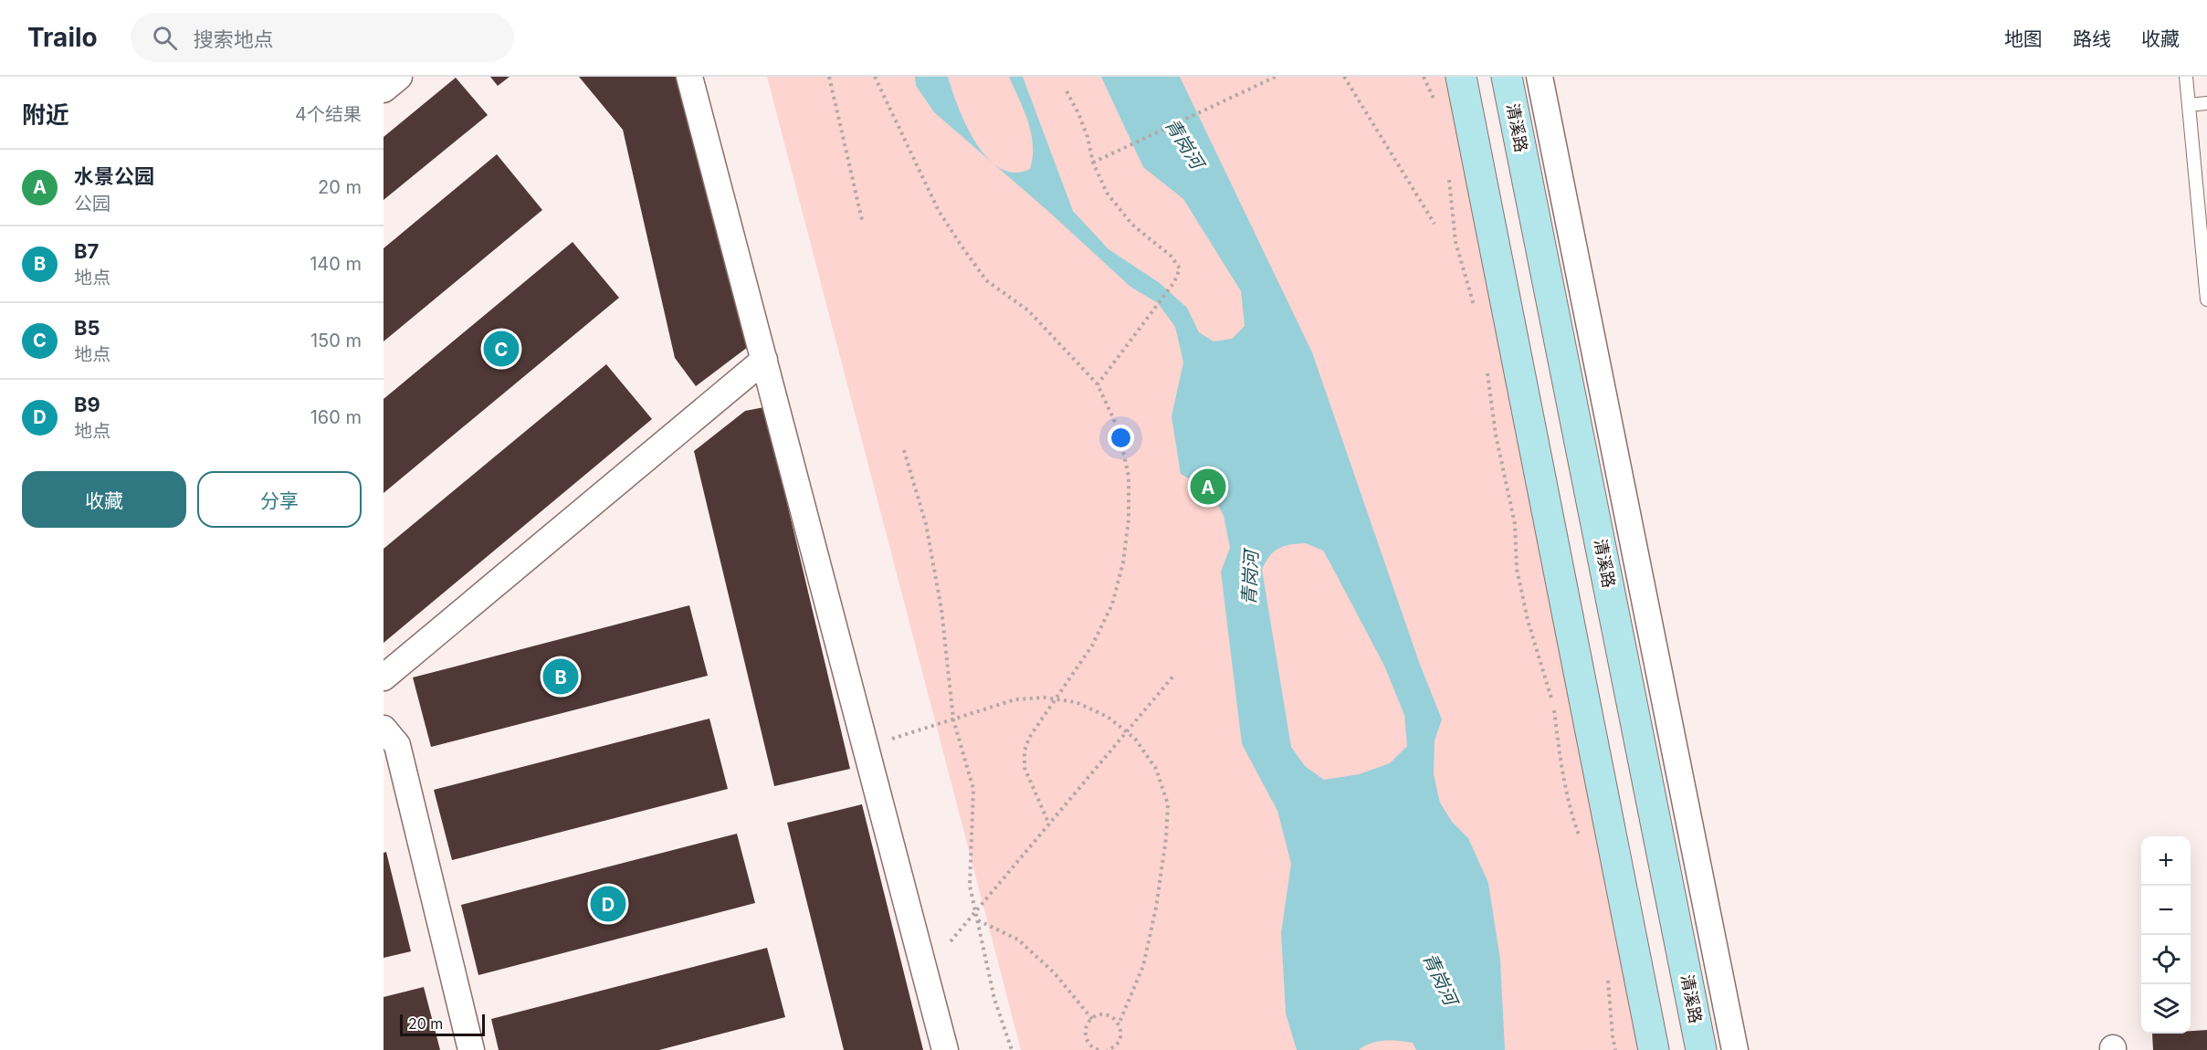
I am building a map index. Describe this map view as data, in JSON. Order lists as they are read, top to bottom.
{
  "streets": {
    "main road": ["清溪路"]
  },
  "water": ["青岗河"],
  "scale_bar": "20 m",
  "page": {
    "header": "Trailo",
    "search": "搜索地点",
    "nav": ["地图", "路线", "收藏"],
    "heading": ["附近", "4个结果"],
    "list": [
      {
        "mark": "A",
        "name": "水景公园",
        "note": "公园",
        "value": "20 m"
      },
      {
        "mark": "B",
        "name": "B7",
        "note": "地点",
        "value": "140 m"
      },
      {
        "mark": "C",
        "name": "B5",
        "note": "地点",
        "value": "150 m"
      },
      {
        "mark": "D",
        "name": "B9",
        "note": "地点",
        "value": "160 m"
      }
    ],
    "pins": [
      "C",
      "A",
      "B",
      "D"
    ],
    "buttons": ["收藏", "分享"],
    "map_buttons": ["+", "−"],
    "scale": "20 m"
  }
}
